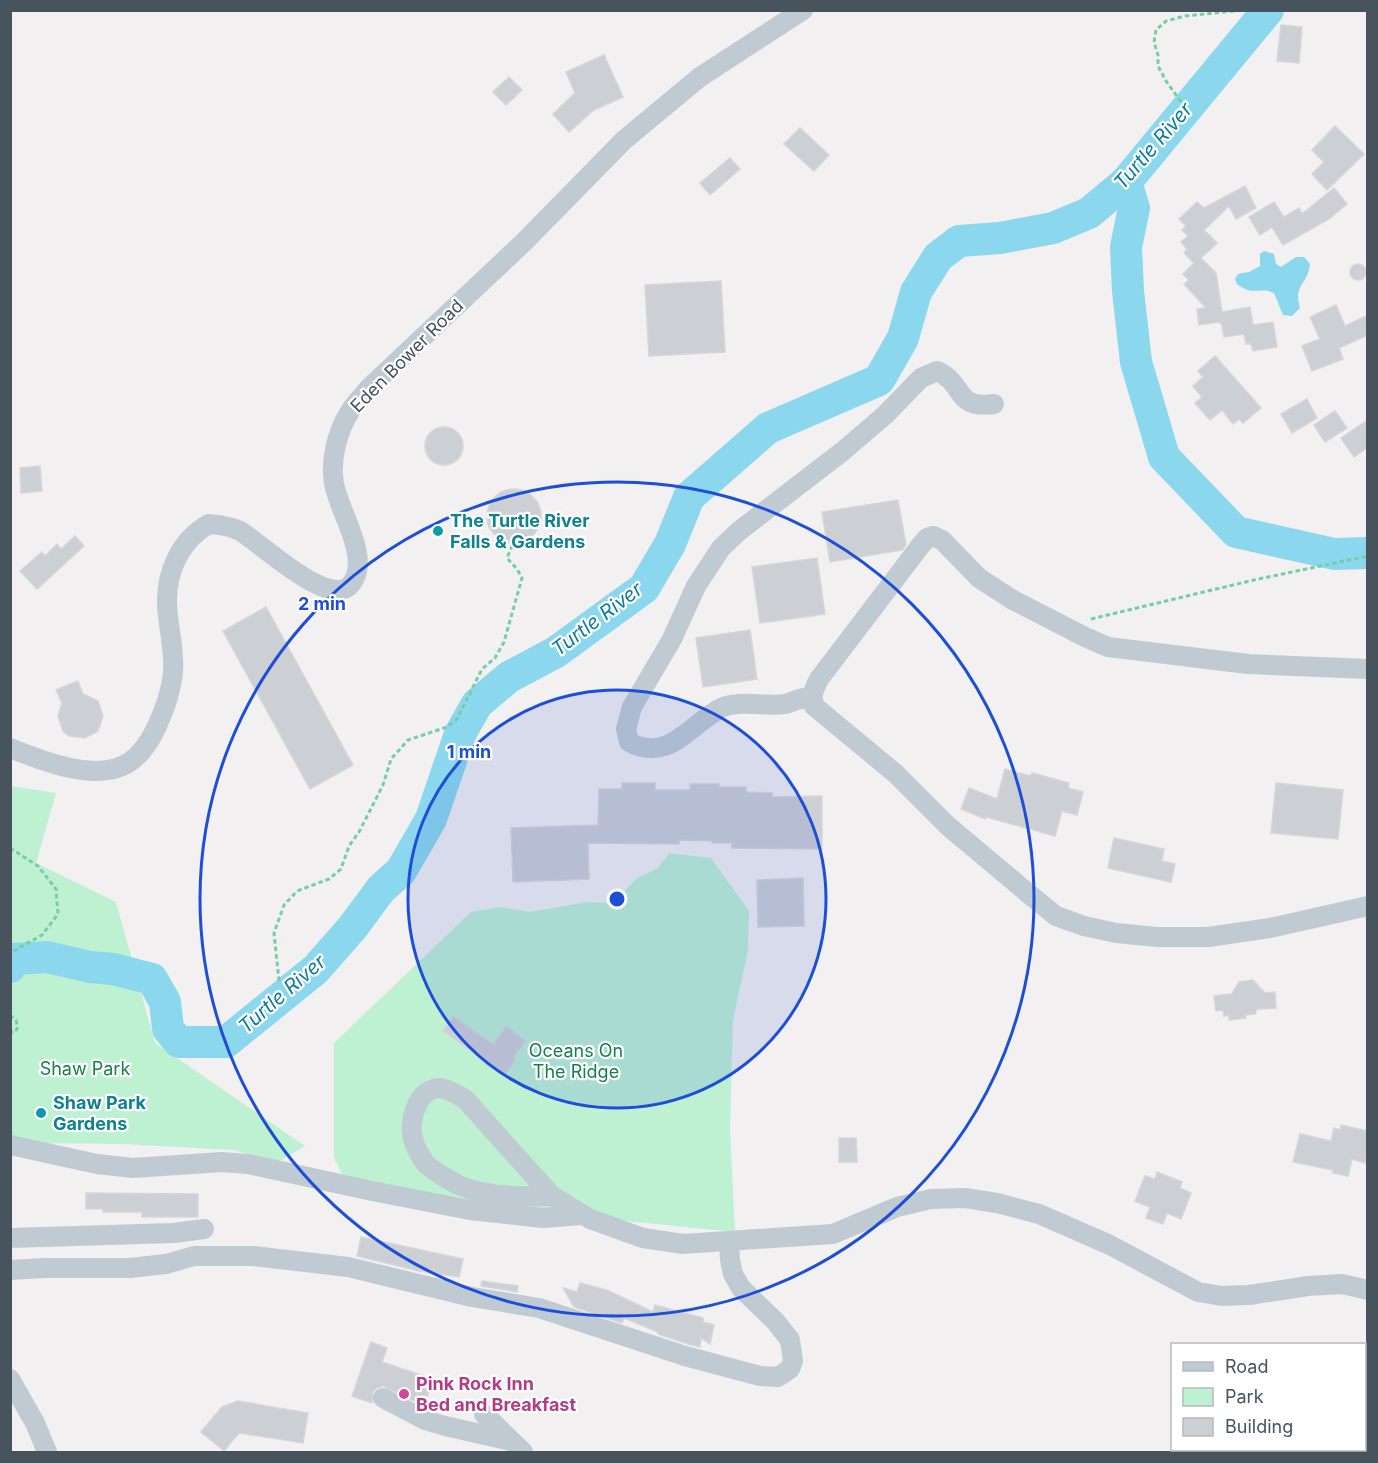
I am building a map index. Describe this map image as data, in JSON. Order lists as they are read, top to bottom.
{
  "streets": {
    "street": ["Eden Bower Road"]
  },
  "water": ["Turtle River"],
  "parks": ["Oceans On The Ridge", "Shaw Park"],
  "places": ["The Turtle River Falls & Gardens", "Shaw Park Gardens", "Pink Rock Inn Bed and Breakfast"],
  "legend": ["Road", "Park", "Building"],
  "rings": ["2 min", "1 min"]
}
